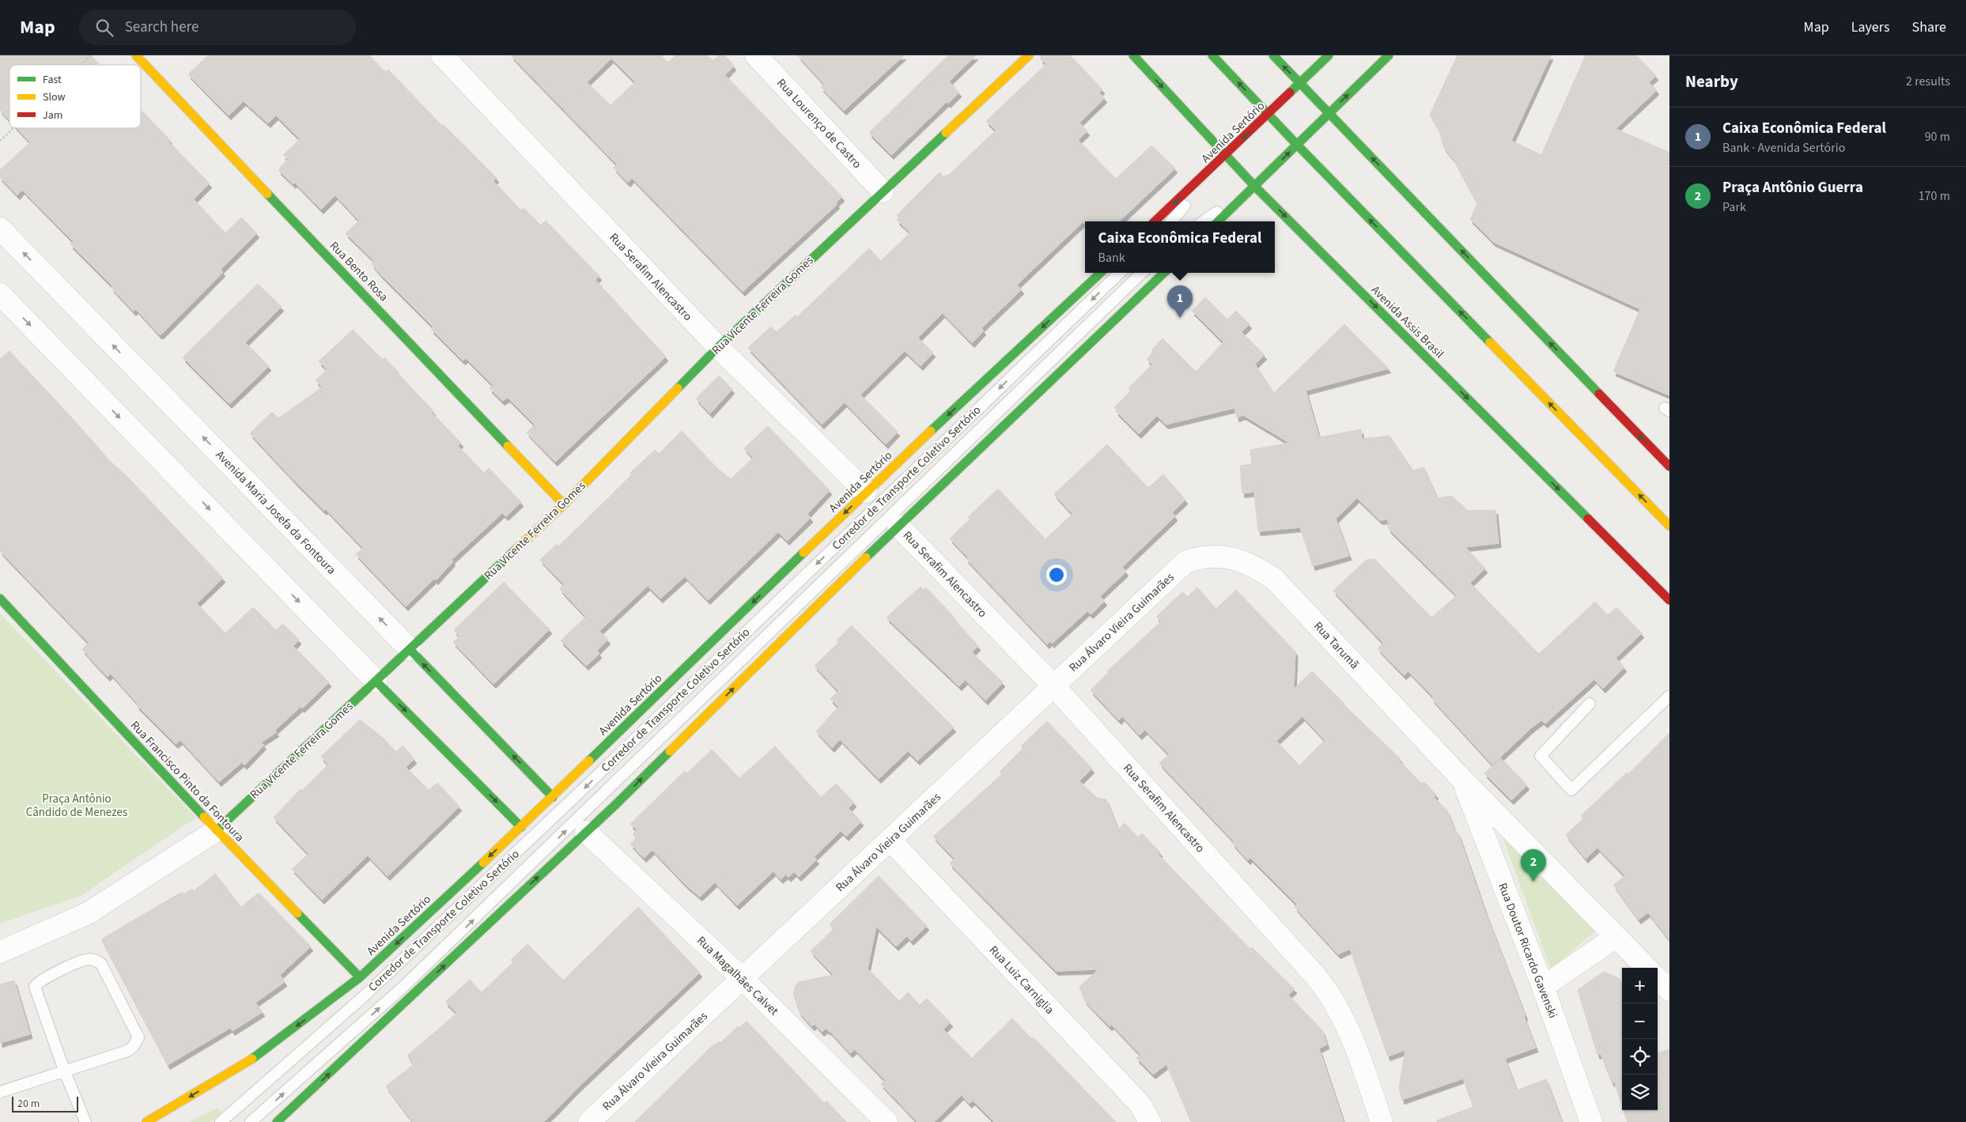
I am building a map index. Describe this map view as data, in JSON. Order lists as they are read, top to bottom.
{
  "streets": {
    "main road": [
      "Avenida Sertório",
      "Rua Bento Rosa",
      "Rua Vicente Ferreira Gomes",
      "Avenida Assis Brasil",
      "Avenida Maria Josefa da Fontoura",
      "Rua Francisco Pinto da Fontoura"
    ],
    "street": [
      "Rua Lourenço de Castro",
      "Rua Serafim Alencastro",
      "Rua Álvaro Vieira Guimarães",
      "Rua Tarumã",
      "Rua Doutor Ricardo Gavenski",
      "Rua Magalhães Calvet",
      "Rua Luiz Carniglia"
    ],
    "lane": ["Corredor de Transporte Coletivo Sertório"]
  },
  "crossings": [
    ["Rua Lourenço de Castro", "Rua Vicente Ferreira Gomes"],
    ["Avenida Sertório", "Rua Serafim Alencastro"],
    ["Avenida Sertório", "Avenida Assis Brasil"],
    ["Avenida Sertório", "Avenida Maria Josefa da Fontoura"],
    ["Avenida Sertório", "Rua Francisco Pinto da Fontoura"],
    ["Rua Bento Rosa", "Rua Vicente Ferreira Gomes"],
    ["Rua Serafim Alencastro", "Rua Vicente Ferreira Gomes"],
    ["Rua Serafim Alencastro", "Rua Álvaro Vieira Guimarães"],
    ["Rua Vicente Ferreira Gomes", "Avenida Maria Josefa da Fontoura"],
    ["Rua Vicente Ferreira Gomes", "Rua Francisco Pinto da Fontoura"],
    ["Rua Álvaro Vieira Guimarães", "Rua Tarumã"],
    ["Rua Álvaro Vieira Guimarães", "Rua Magalhães Calvet"],
    ["Rua Álvaro Vieira Guimarães", "Rua Luiz Carniglia"],
    ["Rua Tarumã", "Rua Doutor Ricardo Gavenski"]
  ],
  "parks": ["Praça Antônio Cândido de Menezes"],
  "legend": ["Fast", "Slow", "Jam"],
  "scale_bar": "20 m",
  "page": {
    "header": "Map",
    "search": "Search here",
    "nav": ["Map", "Layers", "Share"],
    "heading": ["Nearby", "2 results"],
    "list": [
      {
        "mark": "1",
        "name": "Caixa Econômica Federal",
        "note": "Bank · Avenida Sertório",
        "value": "90 m"
      },
      {
        "mark": "2",
        "name": "Praça Antônio Guerra",
        "note": "Park",
        "value": "170 m"
      }
    ],
    "popup": ["Caixa Econômica Federal", "Bank"],
    "pins": ["1", "2"],
    "map_buttons": ["+", "−"],
    "scale": "20 m"
  }
}
